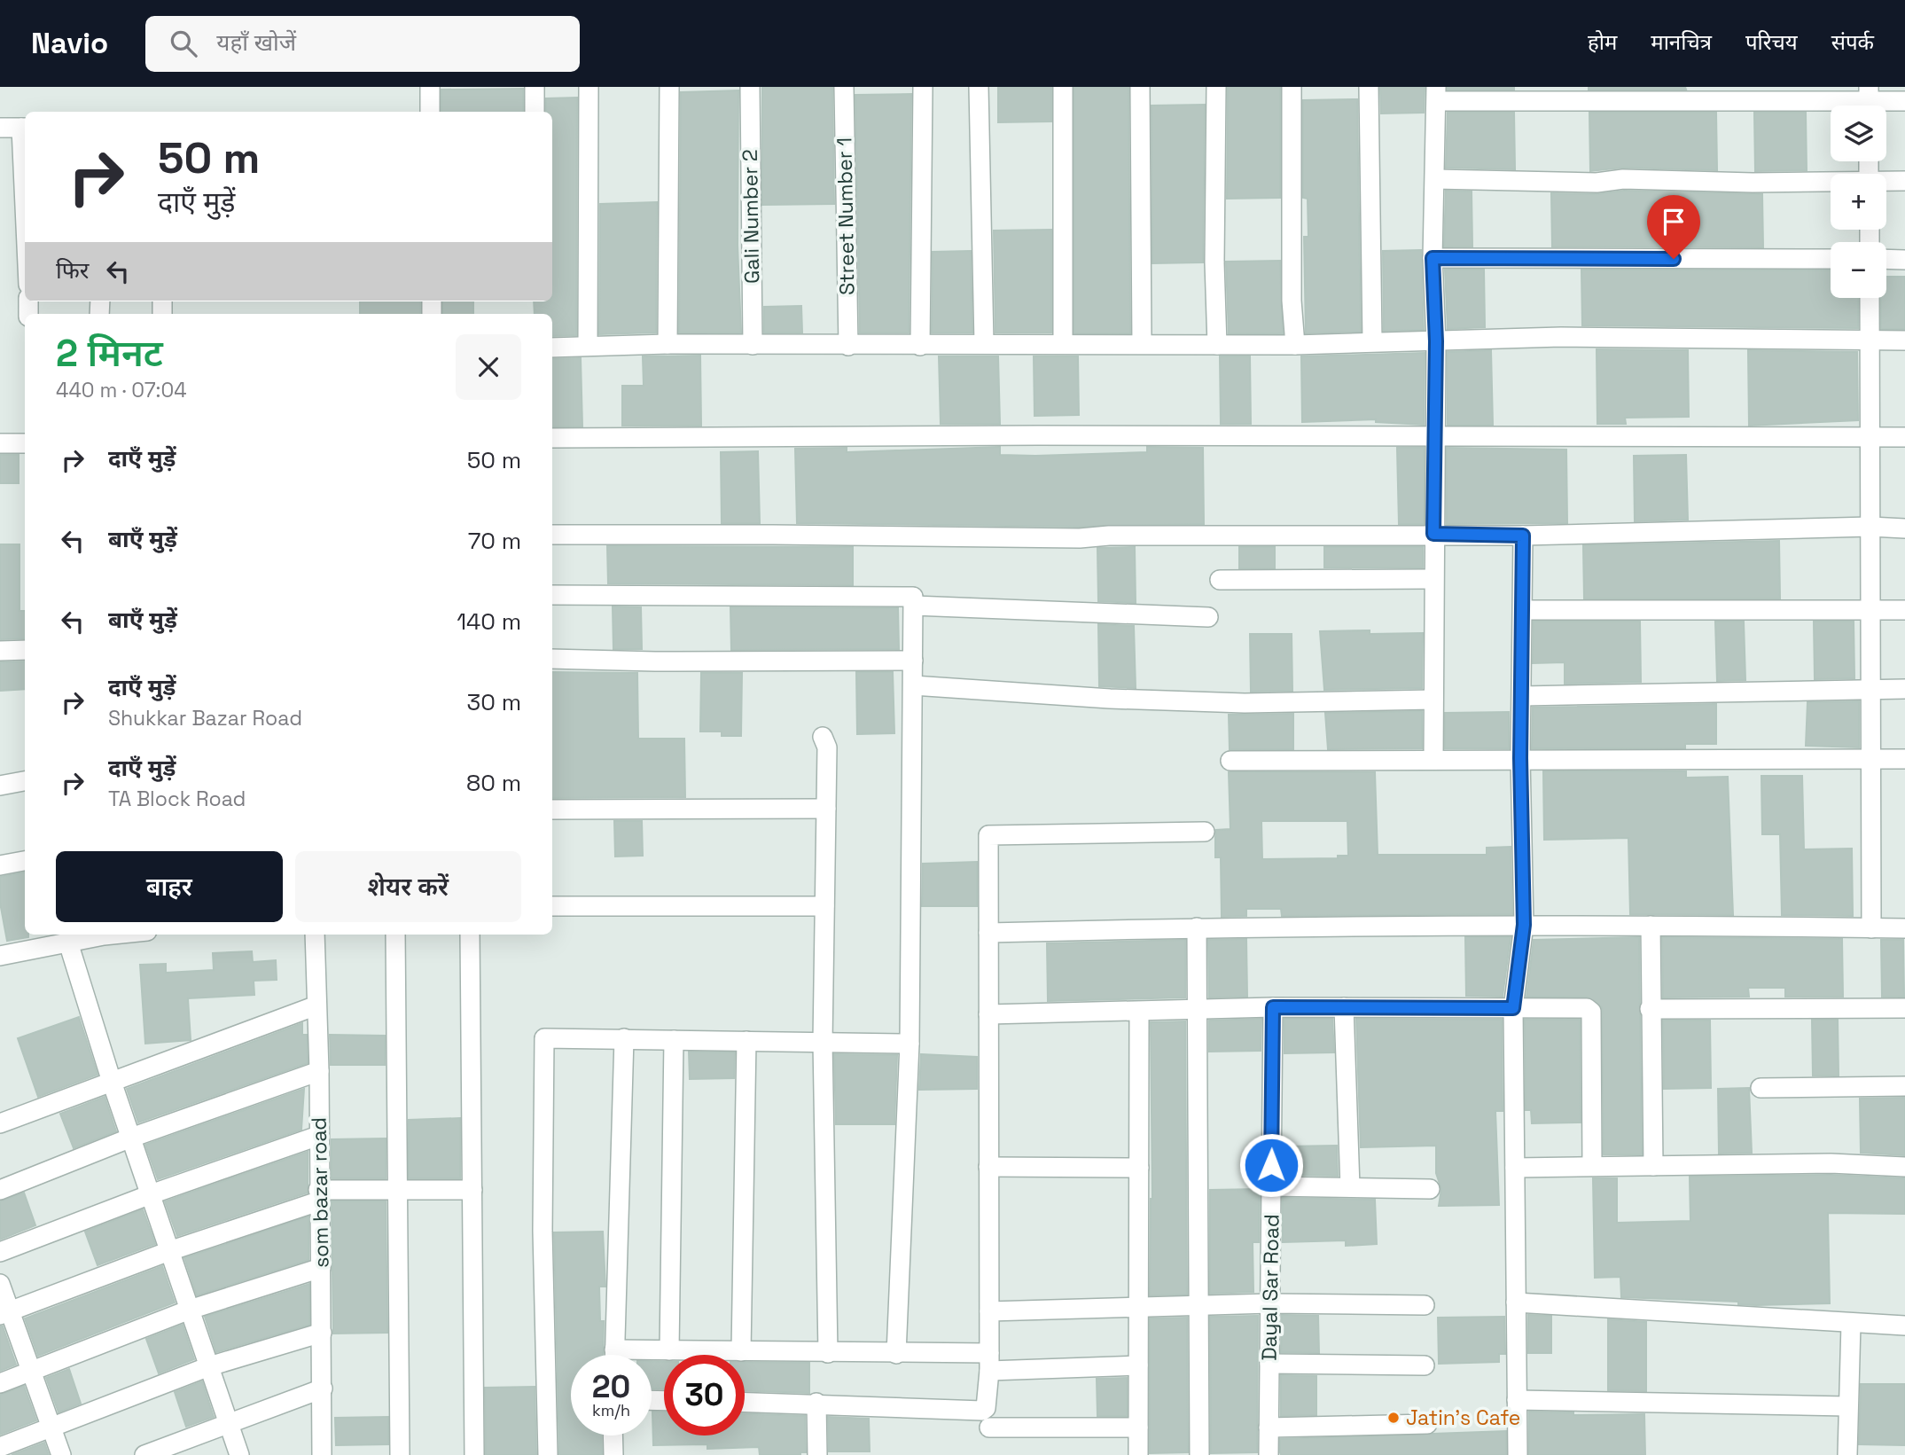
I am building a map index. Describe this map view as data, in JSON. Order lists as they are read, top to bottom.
{
  "streets": {
    "street": [
      "Gali Number 2",
      "Street Number 1",
      "som bazar road",
      "Dayal Sar Road"
    ]
  },
  "places": ["Jatin's Cafe"],
  "page": {
    "header": "Navio",
    "search": "यहाँ खोजें",
    "nav": [
      "होम",
      "मानचित्र",
      "परिचय",
      "संपर्क"
    ],
    "map_buttons": ["+", "−"],
    "turn": ["50 m", "दाएँ मुड़ें"],
    "then": "फिर",
    "heading": ["2 मिनट", "440 m · 07:04"],
    "list": [
      {
        "name": "दाएँ मुड़ें",
        "value": "50 m"
      },
      {
        "name": "बाएँ मुड़ें",
        "value": "70 m"
      },
      {
        "name": "बाएँ मुड़ें",
        "value": "140 m"
      },
      {
        "name": "दाएँ मुड़ें",
        "note": "Shukkar Bazar Road",
        "value": "30 m"
      },
      {
        "name": "दाएँ मुड़ें",
        "note": "TA Block Road",
        "value": "80 m"
      }
    ],
    "buttons": ["बाहर", "शेयर करें"],
    "speed": "20 km/h",
    "limit": "30"
  }
}
